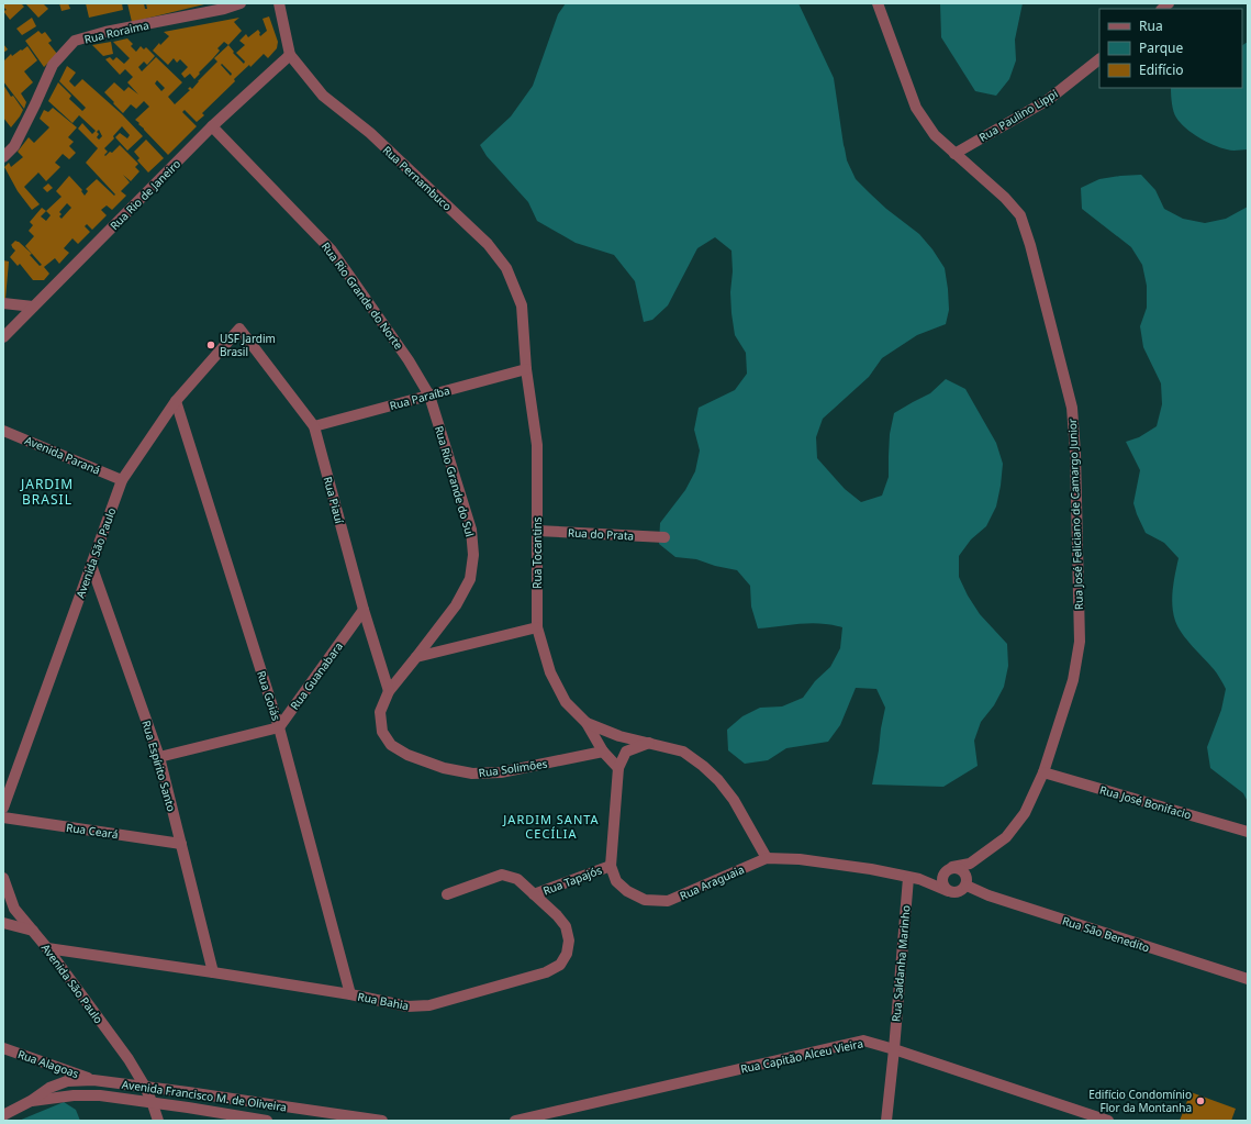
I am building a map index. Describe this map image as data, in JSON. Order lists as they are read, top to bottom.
{
  "streets": {
    "street": [
      "Rua Roraima",
      "Rua Paulino Lippi",
      "Rua Pernambuco",
      "Rua Rio de Janeiro",
      "Rua Rio Grande do Norte",
      "Rua Paraíba",
      "Avenida Paraná",
      "Rua Rio Grande do Sul",
      "Rua Piauí",
      "Rua José Feliciano de Camargo Junior",
      "Rua do Prata",
      "Avenida São Paulo",
      "Rua Tocantins",
      "Rua Guanabara",
      "Rua Goiás",
      "Rua Espírito Santo",
      "Rua Solimões",
      "Rua José Bonifacio",
      "Rua Ceará",
      "Rua Tapajós",
      "Rua Araguaia",
      "Rua São Benedito",
      "Rua Saldanha Marinho",
      "Rua Bahia",
      "Rua Capitão Alceu Vieira",
      "Rua Alagoas",
      "Avenida Francisco M. de Oliveira"
    ]
  },
  "crossings": [
    ["Rua Paulino Lippi", "Rua José Feliciano de Camargo Junior"],
    ["Rua Pernambuco", "Rua Rio de Janeiro"],
    ["Rua Pernambuco", "Rua Paraíba"],
    ["Rua Pernambuco", "Rua Tocantins"],
    ["Rua Rio de Janeiro", "Rua Rio Grande do Norte"],
    ["Rua Rio Grande do Norte", "Rua Paraíba"],
    ["Rua Rio Grande do Norte", "Rua Rio Grande do Sul"],
    ["Rua Paraíba", "Rua Rio Grande do Sul"],
    ["Rua Paraíba", "Rua Piauí"],
    ["Rua Paraíba", "Rua Tocantins"],
    ["Avenida Paraná", "Avenida São Paulo"],
    ["Rua Rio Grande do Sul", "Rua Solimões"],
    ["Rua Piauí", "Avenida São Paulo"],
    ["Rua Piauí", "Rua Guanabara"],
    ["Rua Piauí", "Rua Solimões"],
    ["Rua José Feliciano de Camargo Junior", "Rua José Bonifacio"],
    ["Rua José Feliciano de Camargo Junior", "Rua São Benedito"],
    ["Rua do Prata", "Rua Tocantins"],
    ["Avenida São Paulo", "Rua Goiás"],
    ["Avenida São Paulo", "Rua Espírito Santo"],
    ["Avenida São Paulo", "Rua Bahia"],
    ["Avenida São Paulo", "Avenida Francisco M. de Oliveira"],
    ["Rua Tocantins", "Rua Solimões"],
    ["Rua Tocantins", "Rua Araguaia"],
    ["Rua Guanabara", "Rua Goiás"],
    ["Rua Goiás", "Rua Bahia"],
    ["Rua Espírito Santo", "Rua Ceará"],
    ["Rua Espírito Santo", "Rua Bahia"],
    ["Rua Tapajós", "Rua Araguaia"],
    ["Rua Tapajós", "Rua Bahia"],
    ["Rua Saldanha Marinho", "Rua Capitão Alceu Vieira"],
    ["Rua Alagoas", "Avenida Francisco M. de Oliveira"]
  ],
  "districts": ["JARDIM BRASIL", "JARDIM SANTA CECÍLIA"],
  "places": ["USF Jardim Brasil", "Edifício Condomínio Flor da Montanha"],
  "legend": ["Rua", "Parque", "Edifício"]
}
